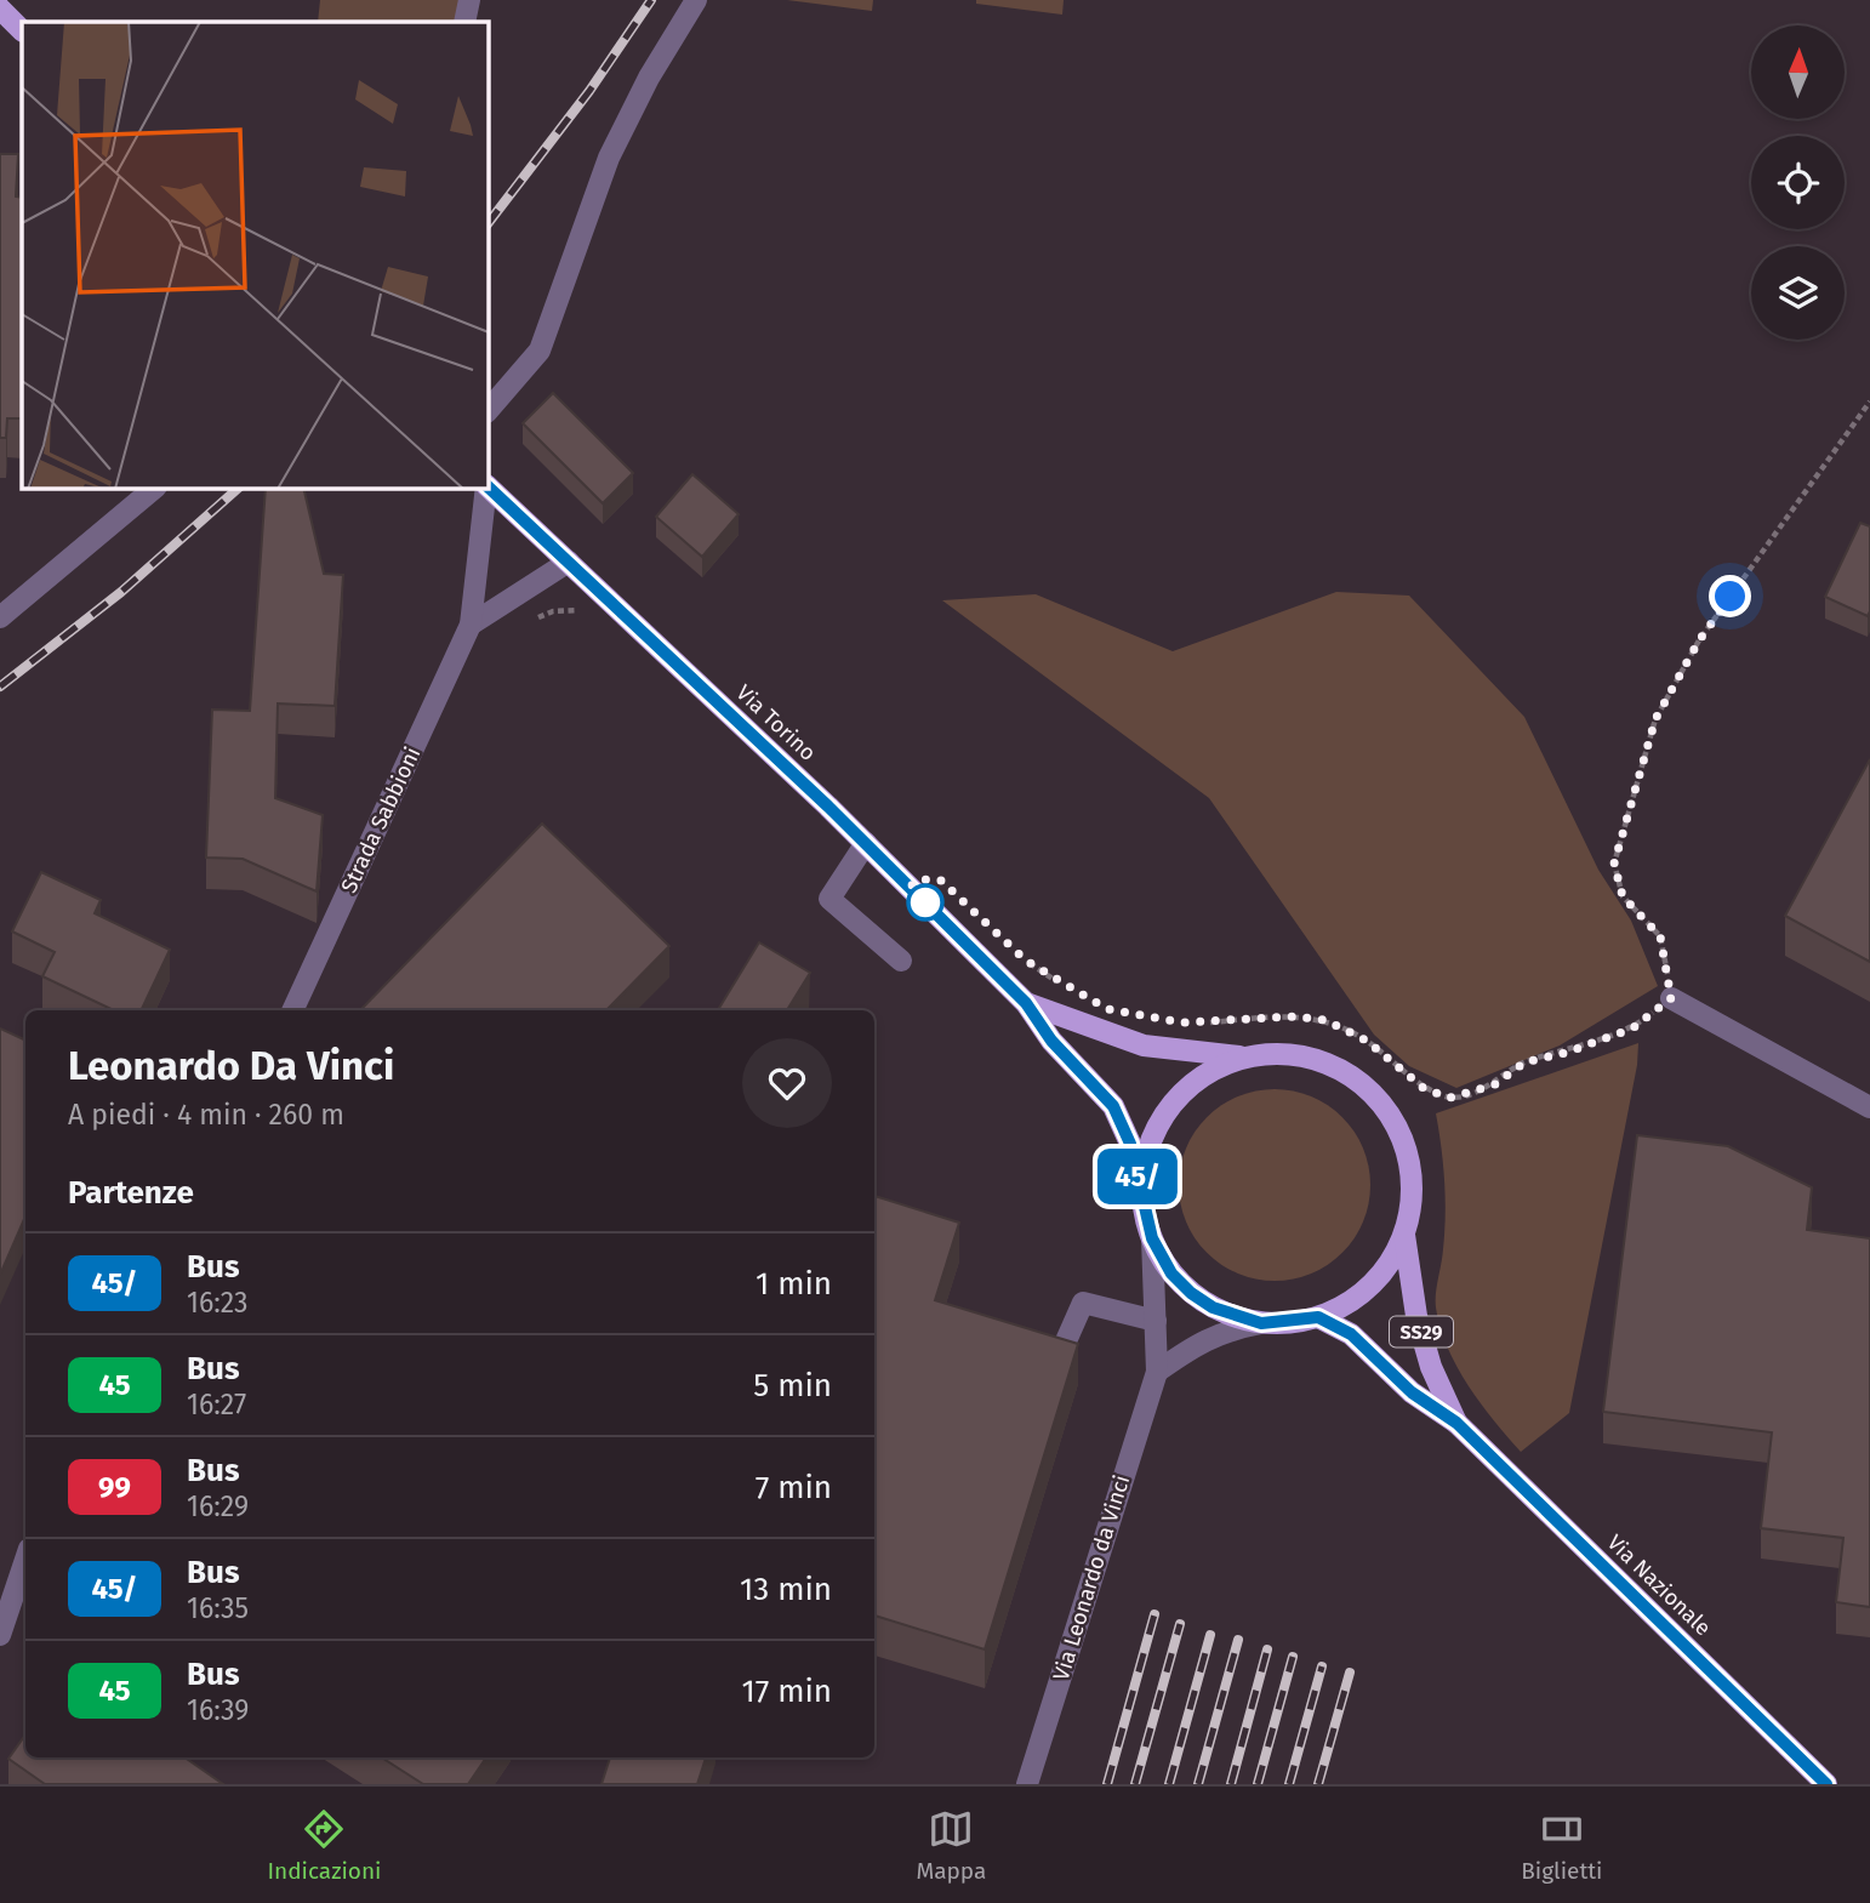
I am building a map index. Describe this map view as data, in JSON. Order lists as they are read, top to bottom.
{
  "streets": {
    "main road": ["Via Torino", "SS29", "Via Nazionale"],
    "street": ["Strada Sabbioni", "Via Leonardo da Vinci"]
  },
  "crossings": [
    ["Via Torino", "Via Leonardo da Vinci"],
    ["Via Torino", "Via Nazionale"],
    ["Via Leonardo da Vinci", "Via Nazionale"]
  ],
  "lines": ["bus line 45/"],
  "north": "top",
  "page": {
    "on_map": "45/",
    "heading": [
      ["Leonardo Da Vinci", "A piedi · 4 min · 260 m"],
      "Partenze"
    ],
    "list": [
      {
        "mark": "45/",
        "name": "Bus",
        "note": "16:23",
        "value": "1 min"
      },
      {
        "mark": "45",
        "name": "Bus",
        "note": "16:27",
        "value": "5 min"
      },
      {
        "mark": "99",
        "name": "Bus",
        "note": "16:29",
        "value": "7 min"
      },
      {
        "mark": "45/",
        "name": "Bus",
        "note": "16:35",
        "value": "13 min"
      },
      {
        "mark": "45",
        "name": "Bus",
        "note": "16:39",
        "value": "17 min"
      }
    ],
    "tabs": ["Indicazioni", "Mappa", "Biglietti"]
  }
}
